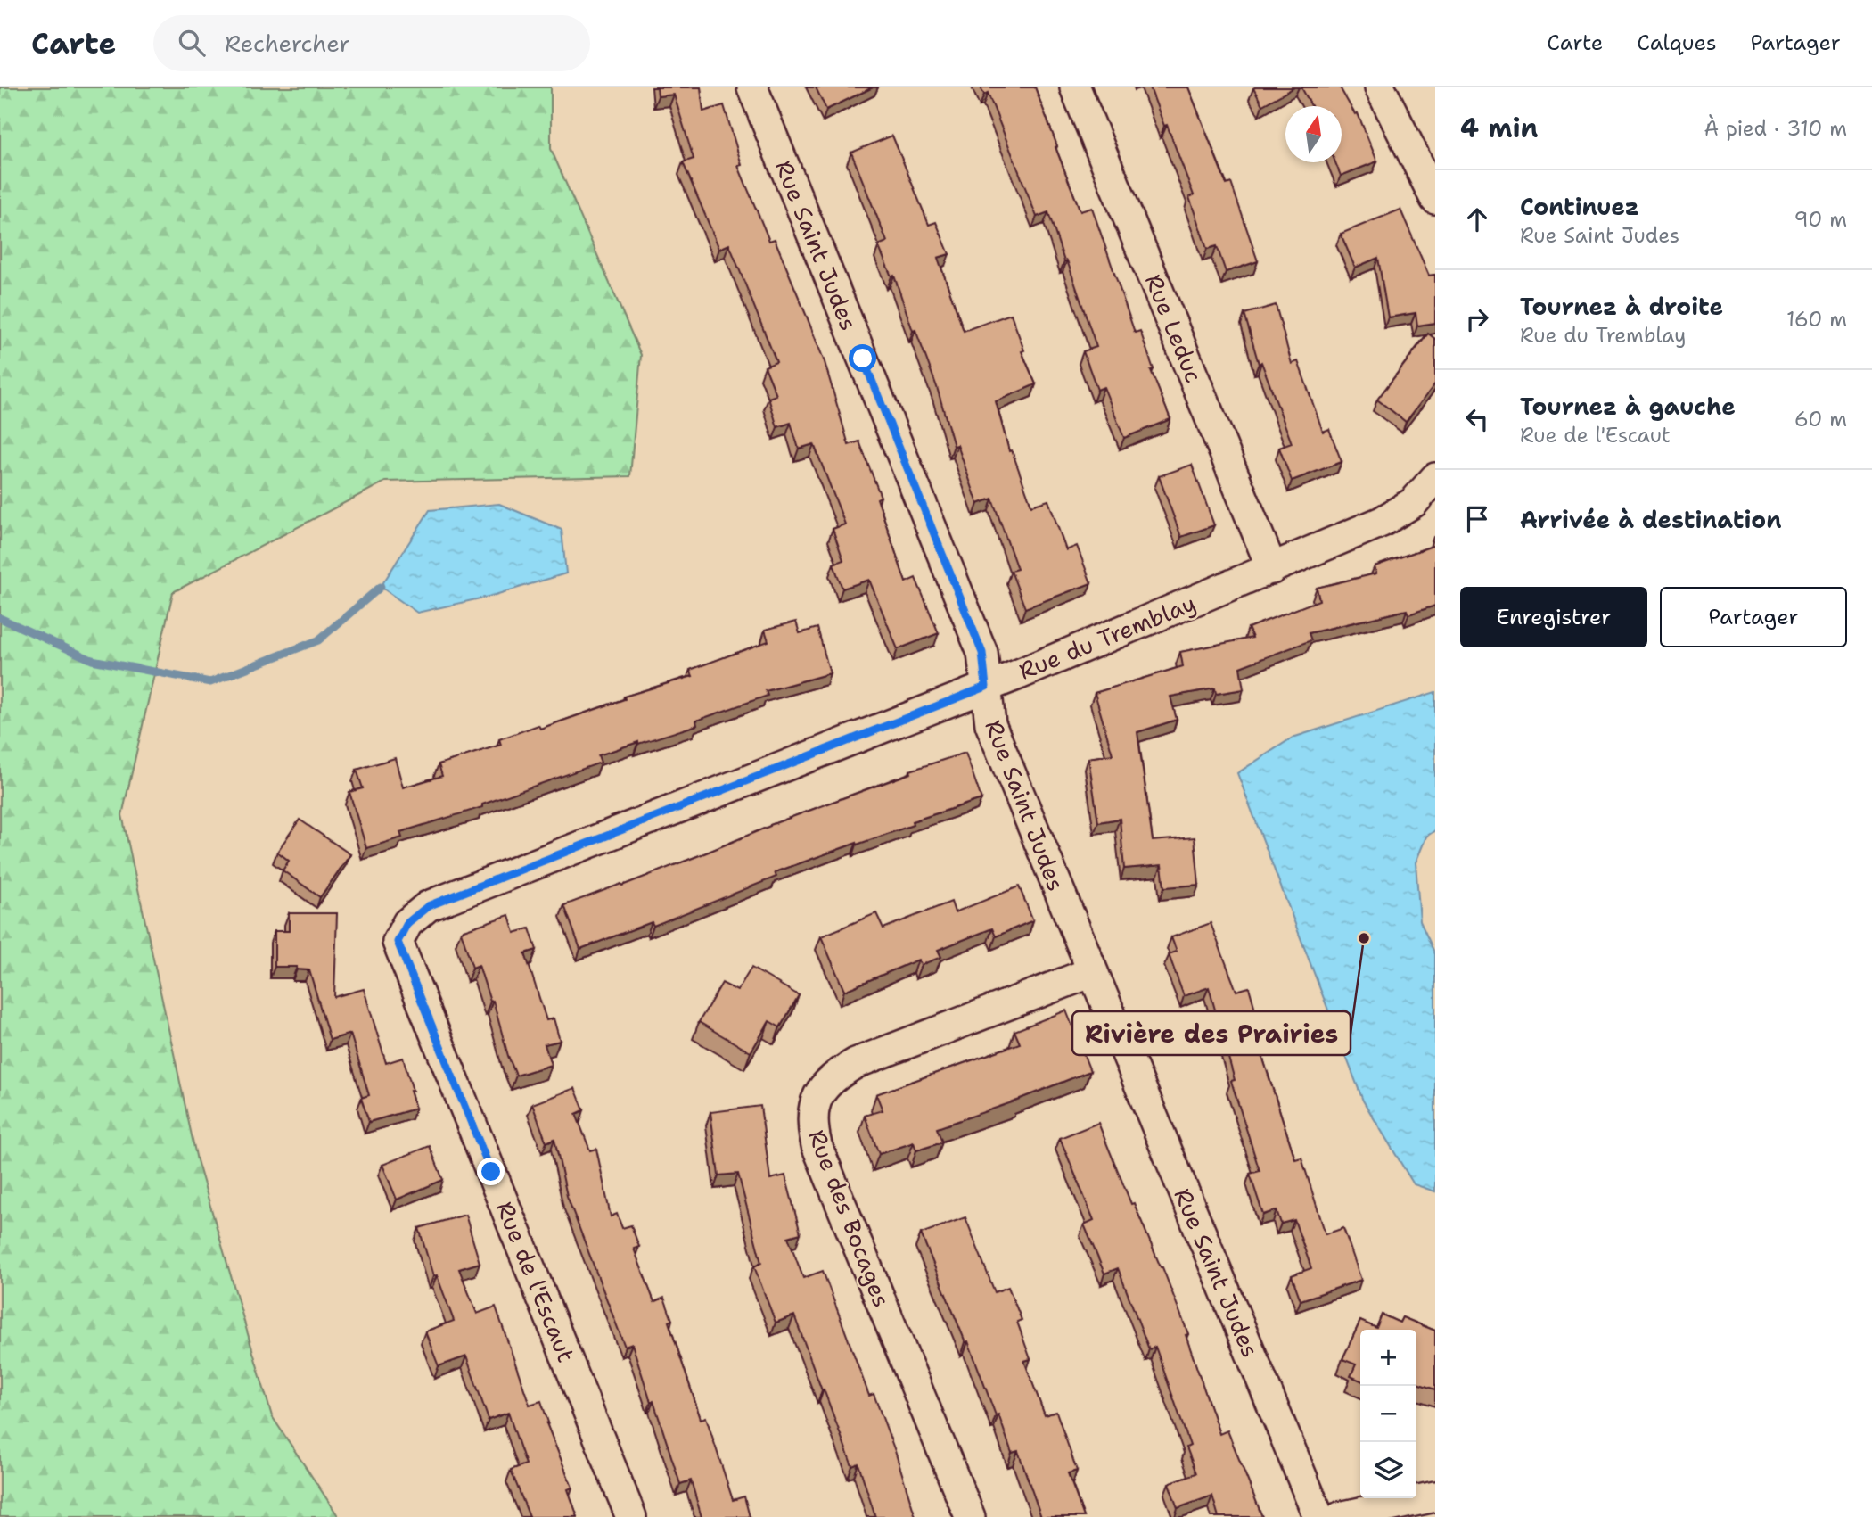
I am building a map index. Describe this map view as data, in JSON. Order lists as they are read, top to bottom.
{
  "streets": {
    "street": [
      "Rue Saint Judes",
      "Rue Leduc",
      "Rue du Tremblay",
      "Rue des Bocages",
      "Rue de l'Escaut"
    ]
  },
  "crossings": [
    ["Rue Saint Judes", "Rue du Tremblay"],
    ["Rue Saint Judes", "Rue des Bocages"],
    ["Rue Leduc", "Rue du Tremblay"],
    ["Rue du Tremblay", "Rue de l'Escaut"]
  ],
  "places": ["Rivière des Prairies"],
  "north": "top",
  "page": {
    "header": "Carte",
    "search": "Rechercher",
    "nav": ["Carte", "Calques", "Partager"],
    "heading": ["4 min", "À pied · 310 m"],
    "list": [
      ["Continuez", "Rue Saint Judes", "90 m"],
      ["Tournez à droite", "Rue du Tremblay", "160 m"],
      ["Tournez à gauche", "Rue de l'Escaut", "60 m"],
      "Arrivée à destination"
    ],
    "buttons": ["Enregistrer", "Partager"],
    "map_buttons": ["+", "−"]
  }
}
